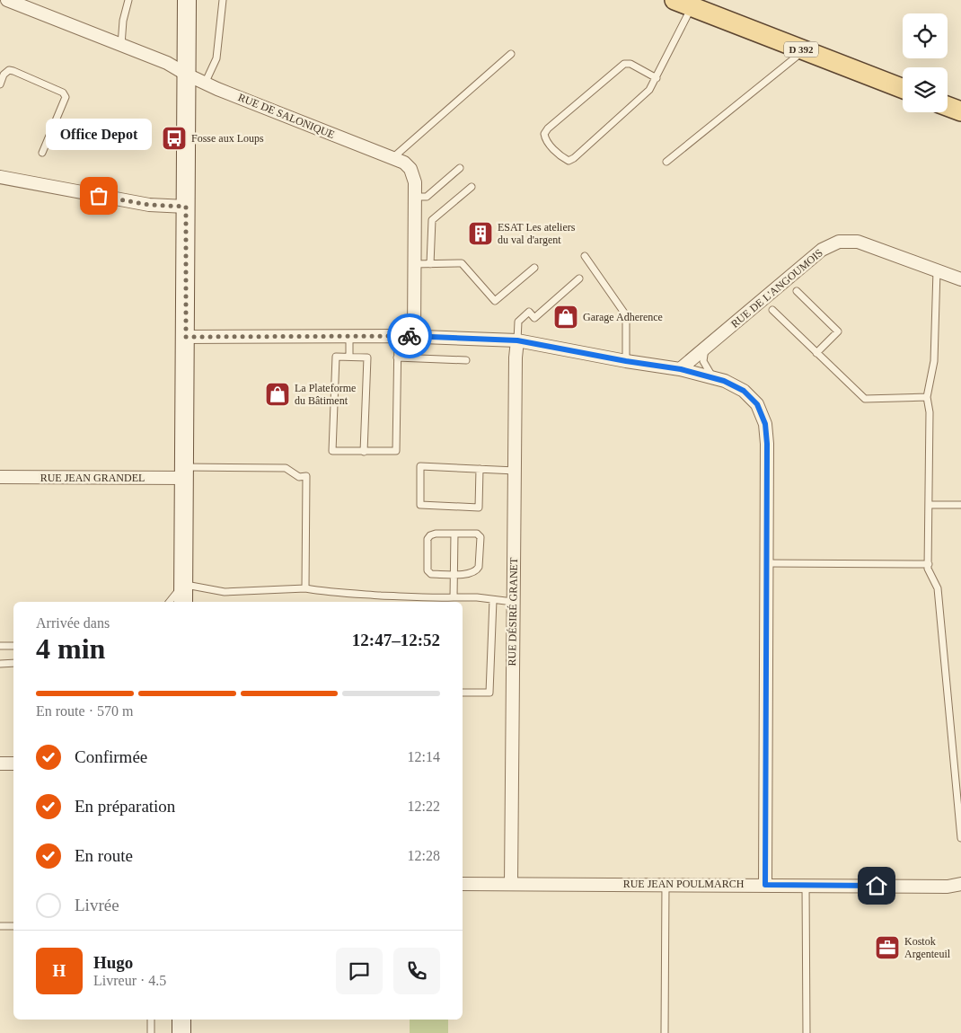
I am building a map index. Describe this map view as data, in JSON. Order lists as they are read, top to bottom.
{
  "streets": {
    "main road": ["D 392"],
    "street": [
      "RUE DE SALONIQUE",
      "RUE DE L'ANGOUMOIS",
      "RUE JEAN GRANDEL",
      "RUE DÉSIRÉ GRANET",
      "RUE JEAN POULMARCH"
    ]
  },
  "crossings": [
    ["RUE DÉSIRÉ GRANET", "RUE JEAN POULMARCH"]
  ],
  "places": {
    "bus stop": ["Fosse aux Loups"],
    "other": ["Office Depot"],
    "building": ["ESAT Les ateliers du val d'argent"],
    "shop": ["Garage Adherence", "La Plateforme du Bâtiment"],
    "office": ["Kostok Argenteuil"]
  },
  "page": {
    "bubble": "Office Depot",
    "heading": ["4 min", "Arrivée dans", "12:47–12:52"],
    "panel": ["Hugo", "Livreur · 4.5"],
    "bar": "En route · 570 m",
    "list": [
      ["Confirmée", "12:14"],
      ["En préparation", "12:22"],
      ["En route", "12:28"],
      "Livrée"
    ],
    "round": "H"
  }
}
